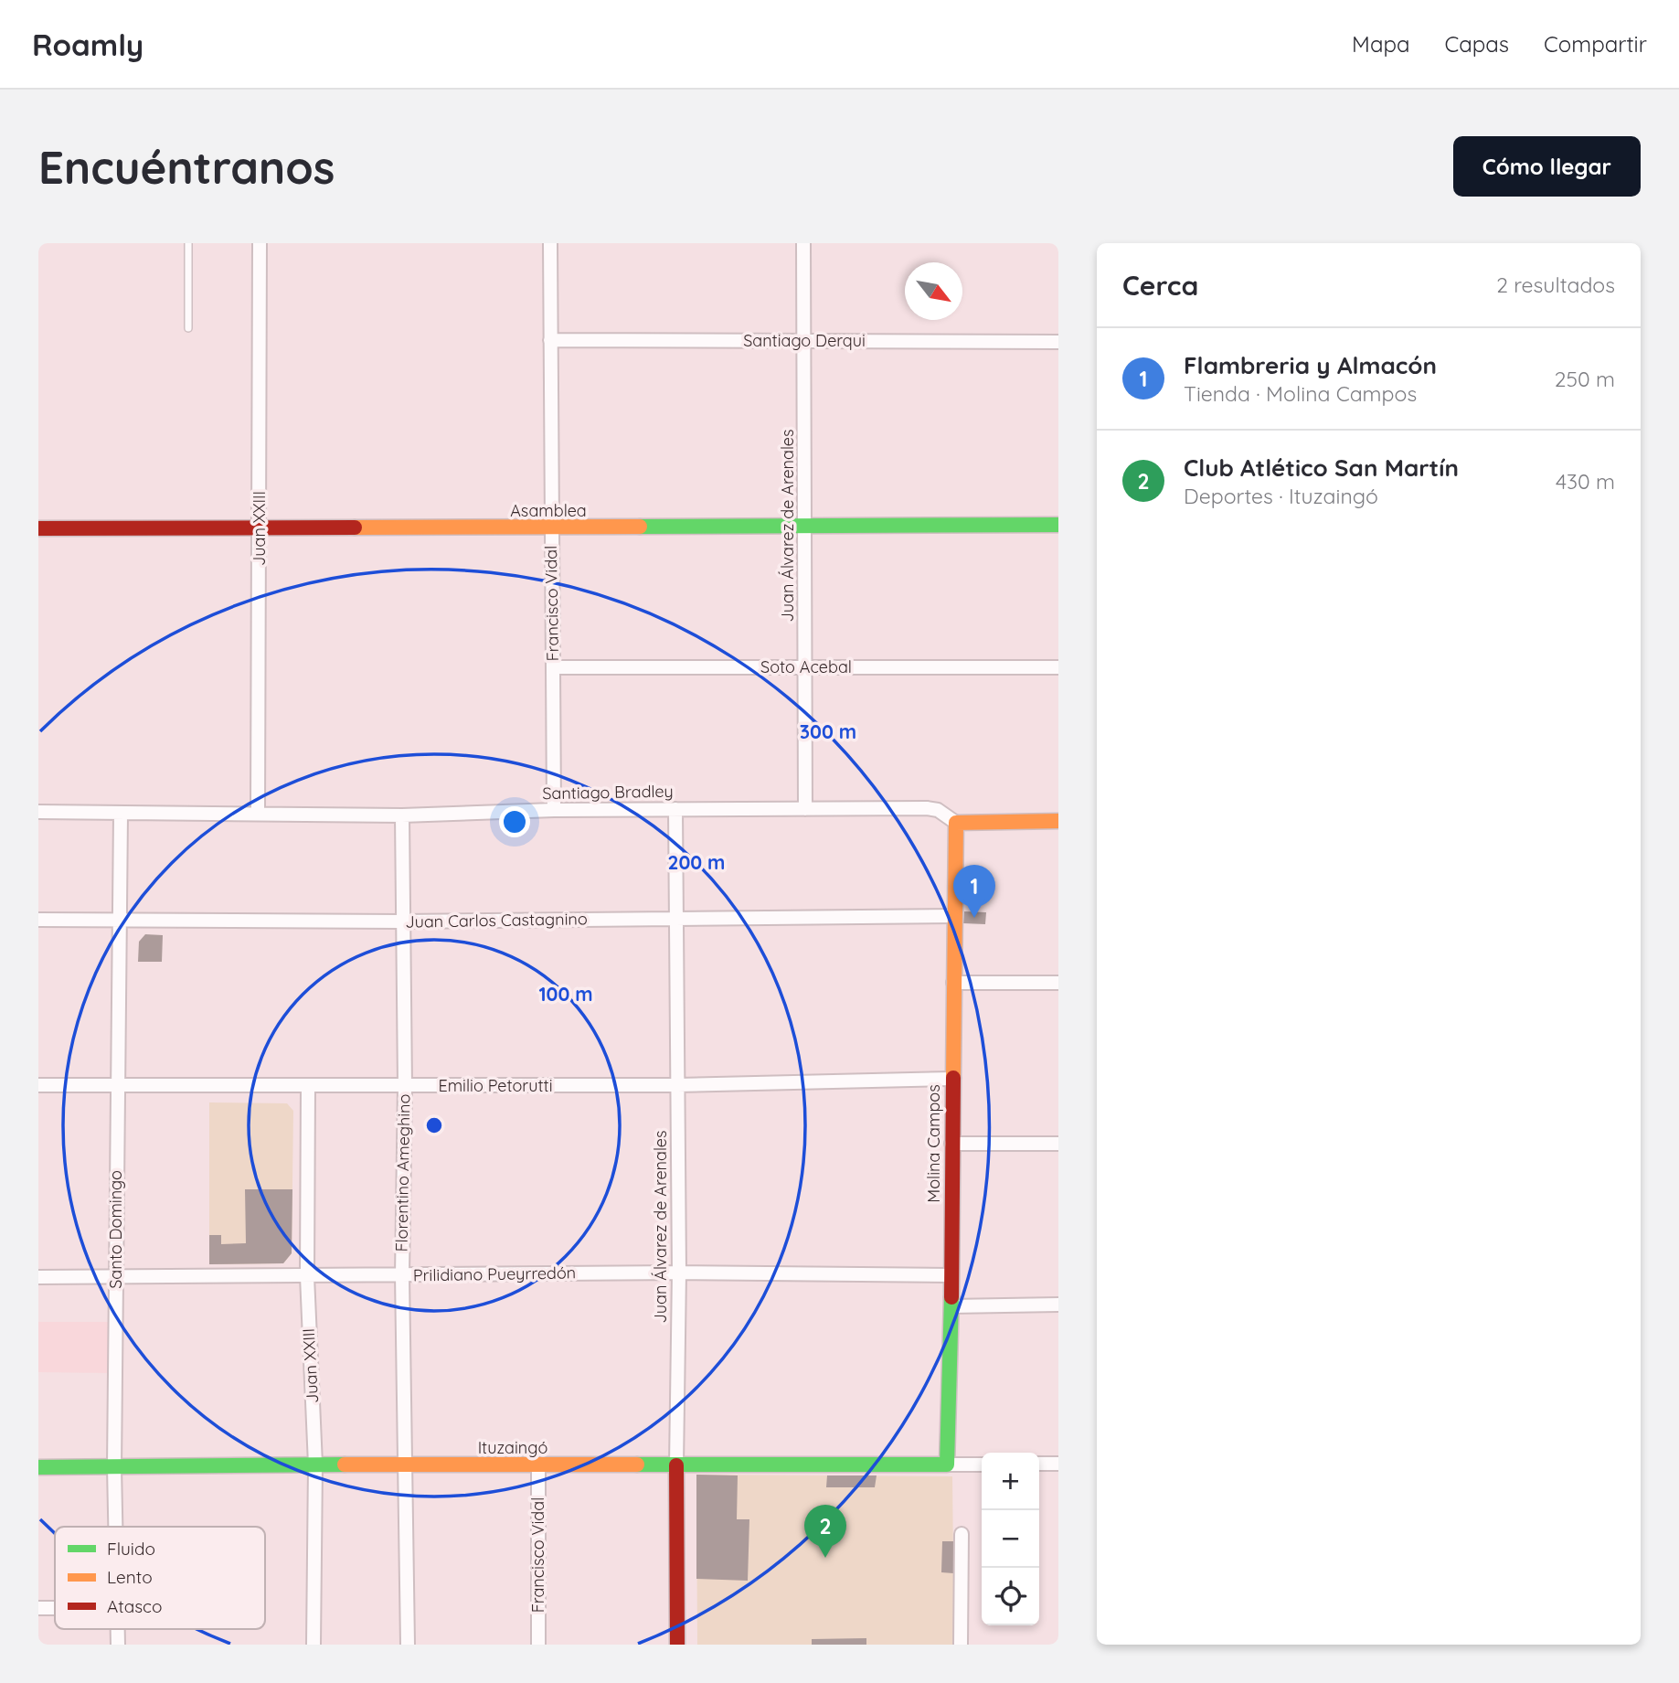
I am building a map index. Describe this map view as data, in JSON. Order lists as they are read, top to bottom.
{
  "streets": {
    "street": [
      "Santiago Derqui",
      "Asamblea",
      "Juan Álvarez de Arenales",
      "Juan XXIII",
      "Francisco Vidal",
      "Soto Acebal",
      "Santiago Bradley",
      "Juan Carlos Castagnino",
      "Emilio Petorutti",
      "Molina Campos",
      "Florentino Ameghino",
      "Santo Domingo",
      "Prilidiano Pueyrredón",
      "Ituzaingó"
    ]
  },
  "crossings": [
    ["Santiago Derqui", "Juan Álvarez de Arenales"],
    ["Santiago Derqui", "Francisco Vidal"],
    ["Asamblea", "Juan Álvarez de Arenales"],
    ["Asamblea", "Juan XXIII"],
    ["Asamblea", "Francisco Vidal"],
    ["Juan Álvarez de Arenales", "Soto Acebal"],
    ["Juan Álvarez de Arenales", "Santiago Bradley"],
    ["Juan Álvarez de Arenales", "Juan Carlos Castagnino"],
    ["Juan Álvarez de Arenales", "Emilio Petorutti"],
    ["Juan Álvarez de Arenales", "Prilidiano Pueyrredón"],
    ["Juan Álvarez de Arenales", "Ituzaingó"],
    ["Juan XXIII", "Santiago Bradley"],
    ["Juan XXIII", "Emilio Petorutti"],
    ["Juan XXIII", "Prilidiano Pueyrredón"],
    ["Juan XXIII", "Ituzaingó"],
    ["Francisco Vidal", "Soto Acebal"],
    ["Francisco Vidal", "Santiago Bradley"],
    ["Francisco Vidal", "Ituzaingó"],
    ["Santiago Bradley", "Molina Campos"],
    ["Santiago Bradley", "Florentino Ameghino"],
    ["Santiago Bradley", "Santo Domingo"],
    ["Juan Carlos Castagnino", "Molina Campos"],
    ["Juan Carlos Castagnino", "Florentino Ameghino"],
    ["Juan Carlos Castagnino", "Santo Domingo"],
    ["Emilio Petorutti", "Molina Campos"],
    ["Emilio Petorutti", "Florentino Ameghino"],
    ["Emilio Petorutti", "Santo Domingo"],
    ["Molina Campos", "Prilidiano Pueyrredón"],
    ["Molina Campos", "Ituzaingó"],
    ["Florentino Ameghino", "Prilidiano Pueyrredón"],
    ["Florentino Ameghino", "Ituzaingó"],
    ["Santo Domingo", "Prilidiano Pueyrredón"],
    ["Santo Domingo", "Ituzaingó"]
  ],
  "legend": ["Fluido", "Lento", "Atasco"],
  "north": "bottom right",
  "page": {
    "header": "Roamly",
    "nav": ["Mapa", "Capas", "Compartir"],
    "buttons": "Cómo llegar",
    "title": "Encuéntranos",
    "heading": ["Cerca", "2 resultados"],
    "list": [
      {
        "mark": "1",
        "name": "Flambreria y Almacón",
        "note": "Tienda · Molina Campos",
        "value": "250 m"
      },
      {
        "mark": "2",
        "name": "Club Atlético San Martín",
        "note": "Deportes · Ituzaingó",
        "value": "430 m"
      }
    ],
    "pins": ["1", "2"],
    "map_buttons": ["+", "−"]
  },
  "rings": ["300 m", "200 m", "100 m"]
}
